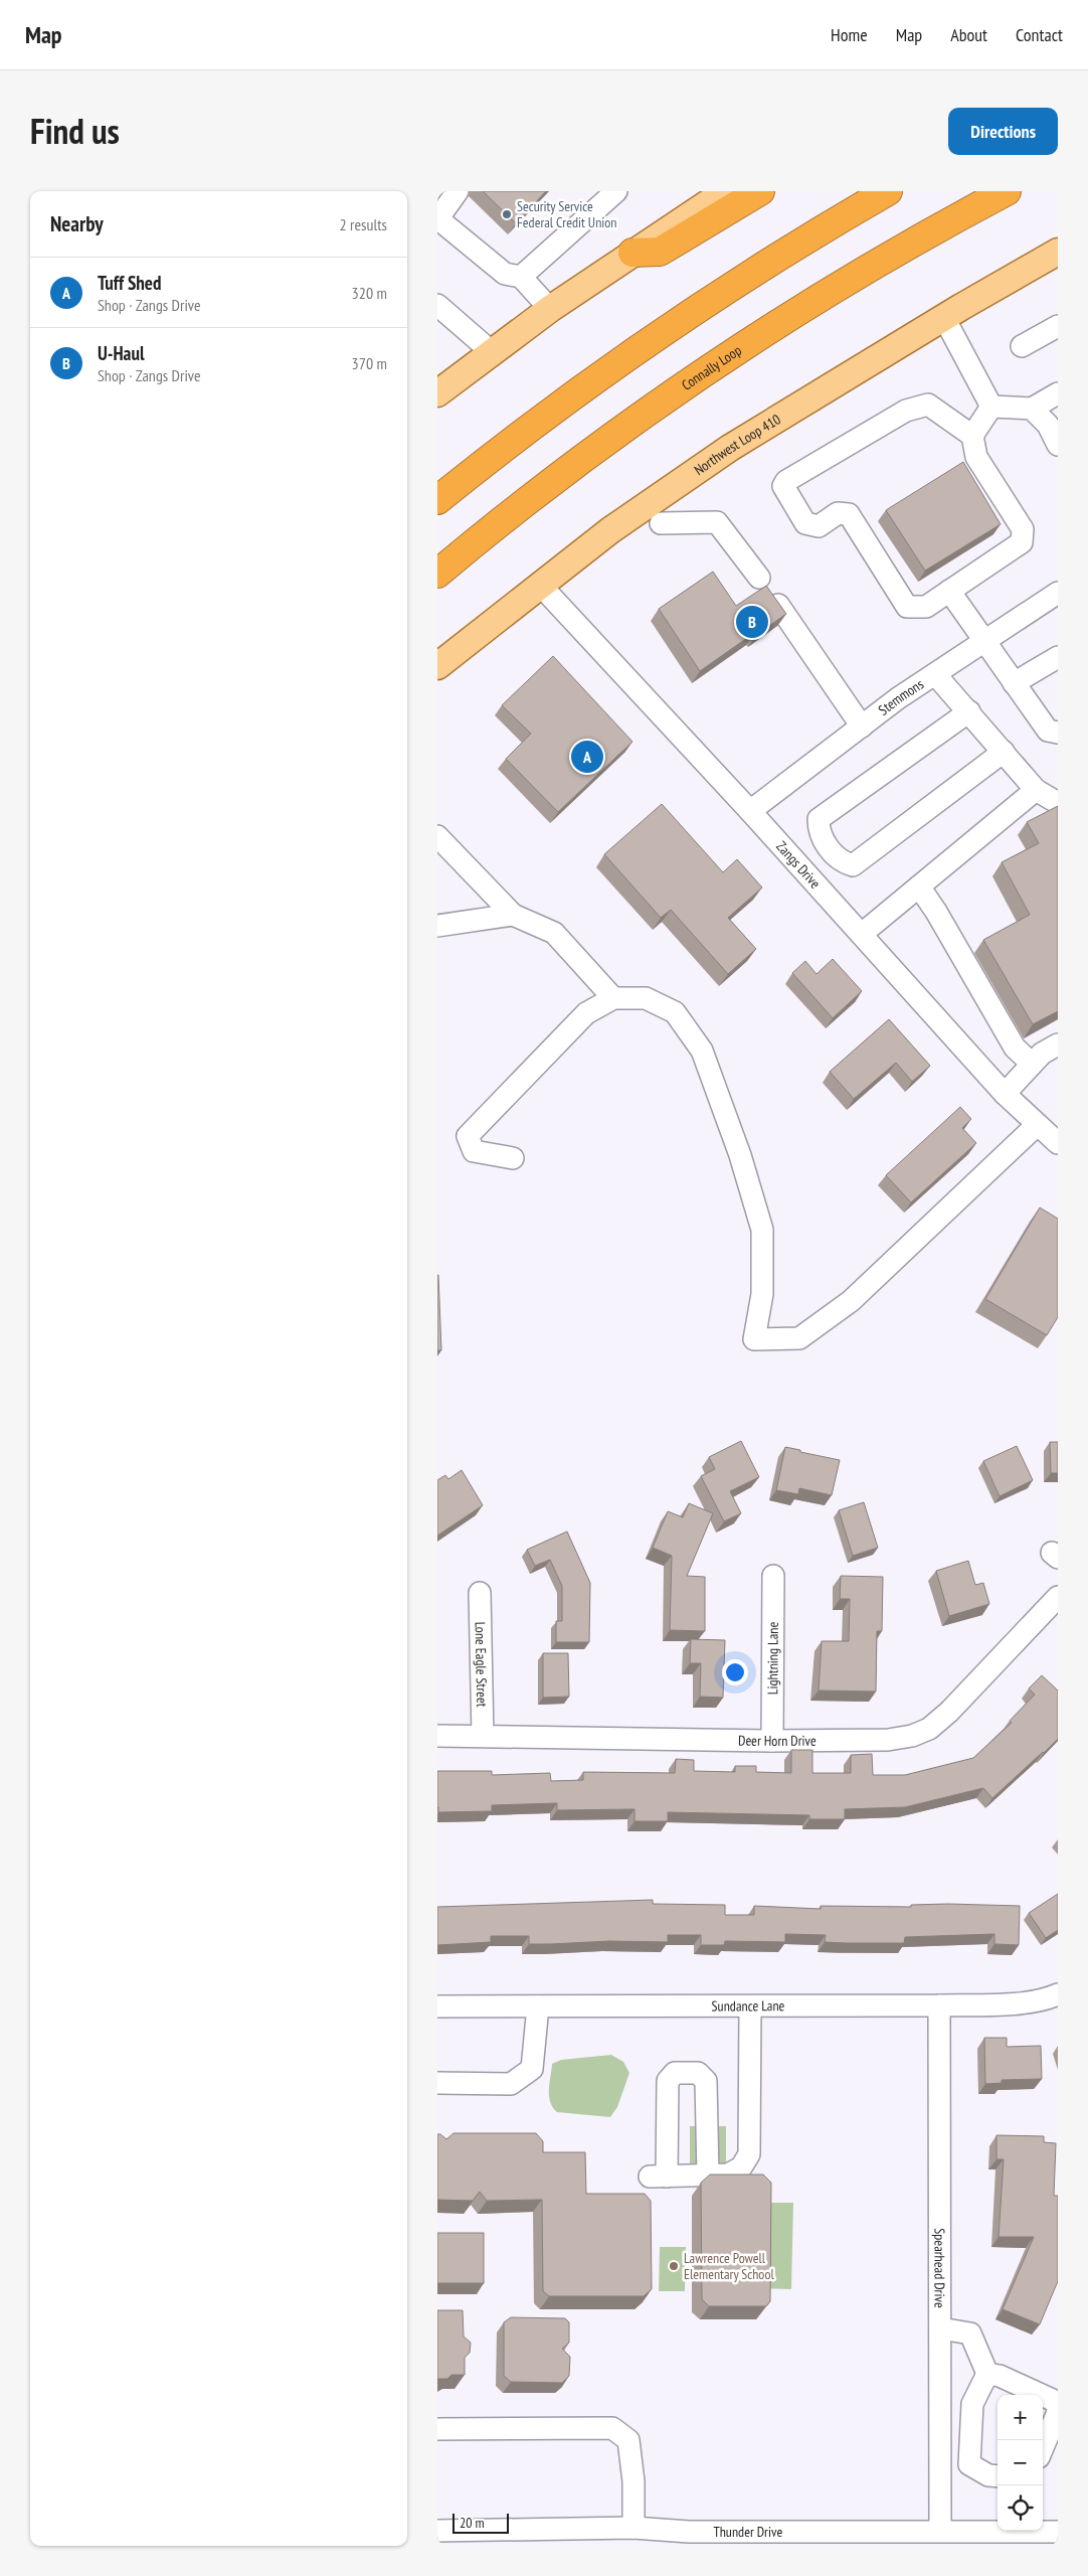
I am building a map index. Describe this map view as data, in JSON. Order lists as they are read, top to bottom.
{
  "streets": {
    "highway": ["Connally Loop"],
    "main road": ["Northwest Loop 410"],
    "street": [
      "Stemmons",
      "Zangs Drive",
      "Lightning Lane",
      "Lone Eagle Street",
      "Deer Horn Drive",
      "Sundance Lane",
      "Spearhead Drive",
      "Thunder Drive"
    ]
  },
  "crossings": [
    ["Northwest Loop 410", "Zangs Drive"],
    ["Stemmons", "Zangs Drive"],
    ["Lightning Lane", "Deer Horn Drive"],
    ["Lone Eagle Street", "Deer Horn Drive"],
    ["Sundance Lane", "Spearhead Drive"],
    ["Spearhead Drive", "Thunder Drive"]
  ],
  "places": ["Security Service Federal Credit Union", "Lawrence Powell Elementary School"],
  "scale_bar": "20 m",
  "page": {
    "header": "Map",
    "nav": [
      "Home",
      "Map",
      "About",
      "Contact"
    ],
    "title": "Find us",
    "buttons": "Directions",
    "heading": ["Nearby", "2 results"],
    "list": [
      {
        "mark": "A",
        "name": "Tuff Shed",
        "note": "Shop · Zangs Drive",
        "value": "320 m"
      },
      {
        "mark": "B",
        "name": "U-Haul",
        "note": "Shop · Zangs Drive",
        "value": "370 m"
      }
    ],
    "pins": ["B", "A"],
    "map_buttons": ["+", "−"],
    "scale": "20 m"
  }
}
